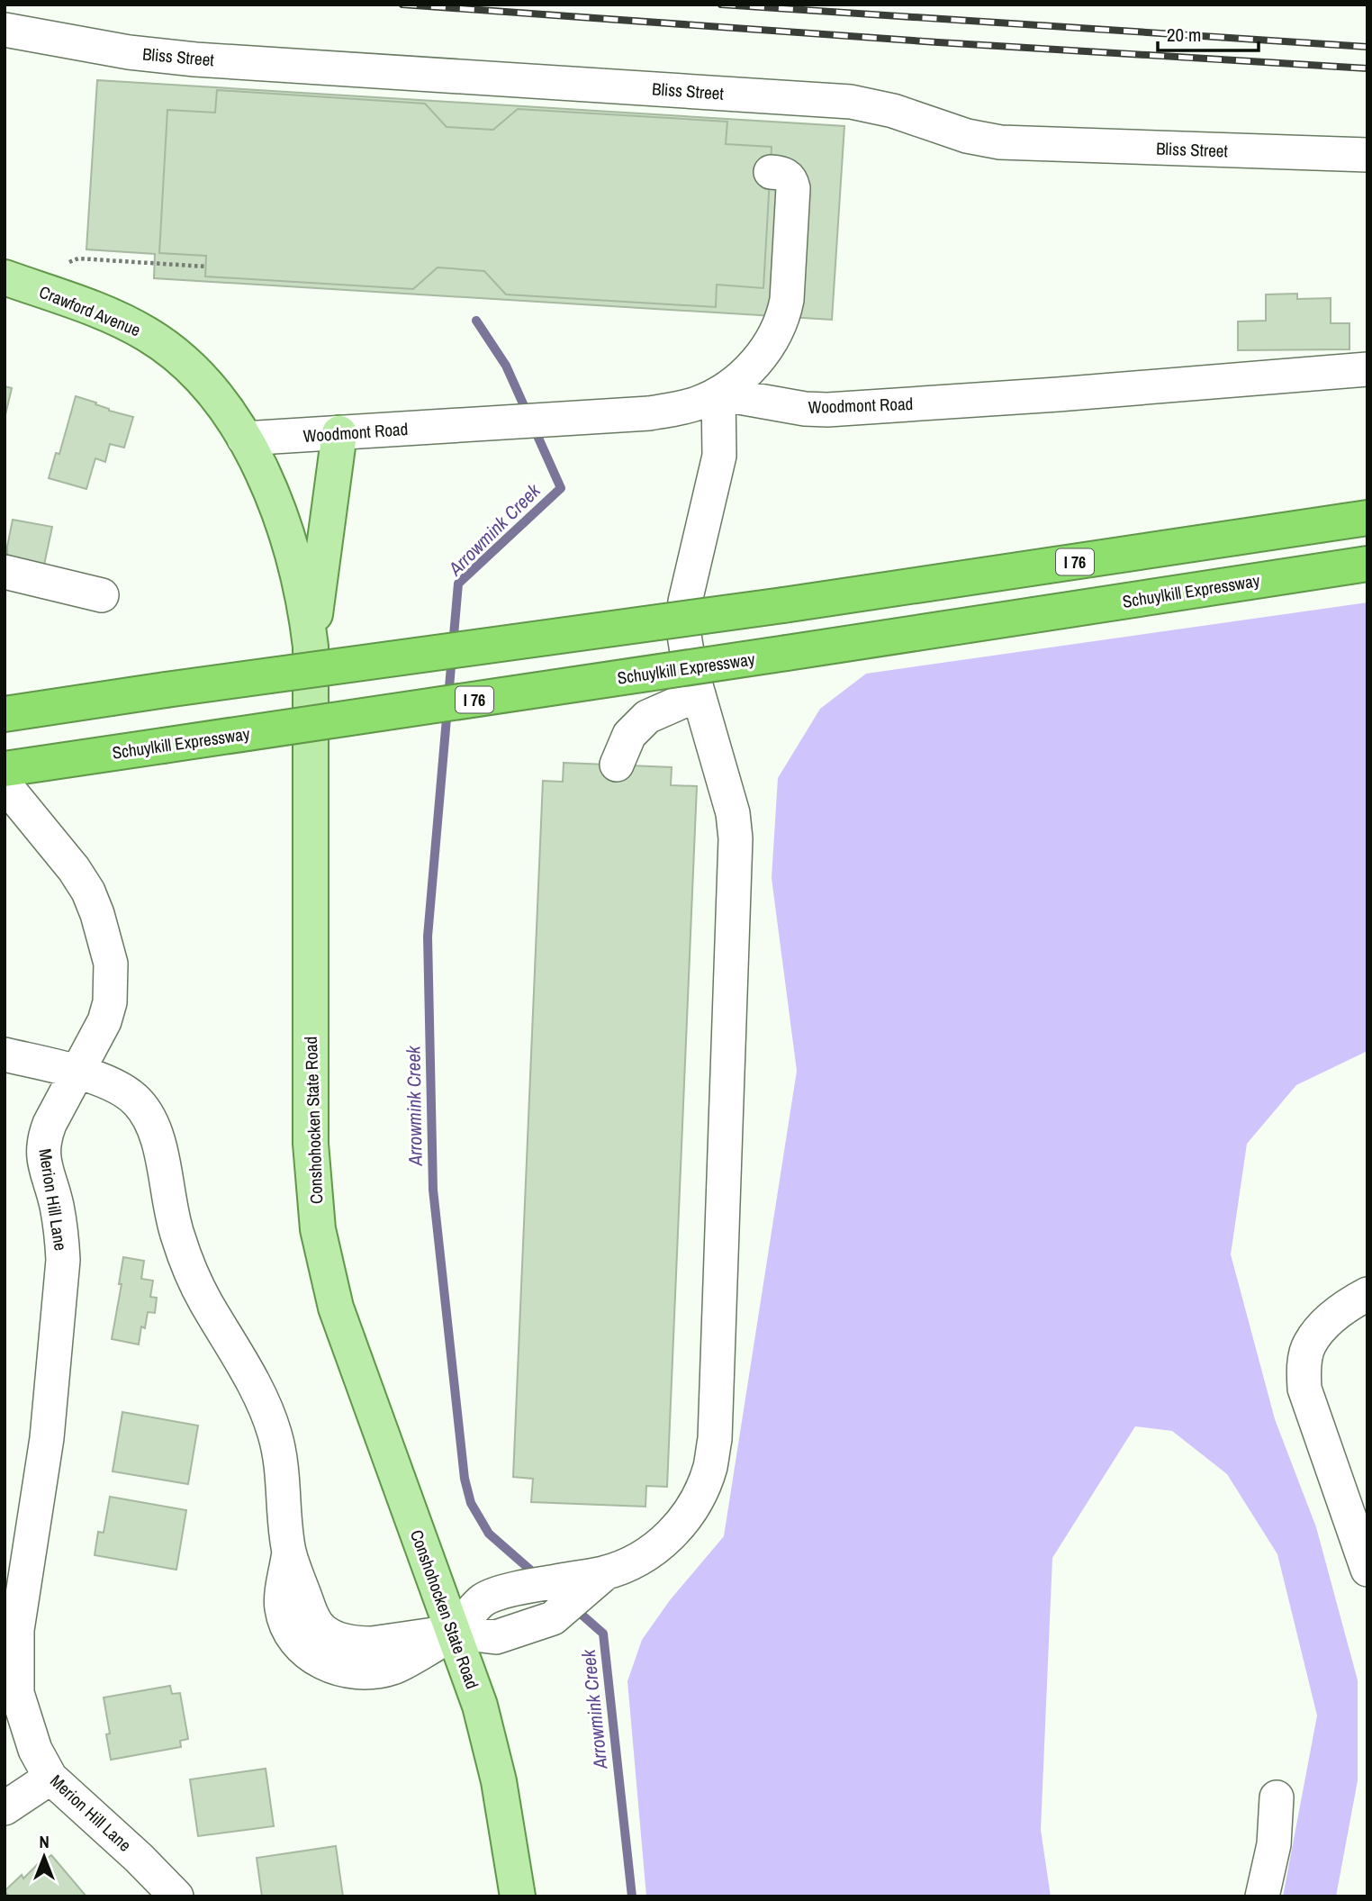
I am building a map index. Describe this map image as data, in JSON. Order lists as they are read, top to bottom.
{
  "streets": {
    "highway": ["I 76", "Schuylkill Expressway"],
    "main road": ["Crawford Avenue", "Conshohocken State Road"],
    "street": ["Bliss Street", "Woodmont Road", "Merion Hill Lane"]
  },
  "crossings": [
    ["Crawford Avenue", "Woodmont Road"],
    ["Crawford Avenue", "Conshohocken State Road"],
    ["Woodmont Road", "Conshohocken State Road"]
  ],
  "water": ["Arrowmink Creek"],
  "scale_bar": "20 m",
  "north": "top"
}
